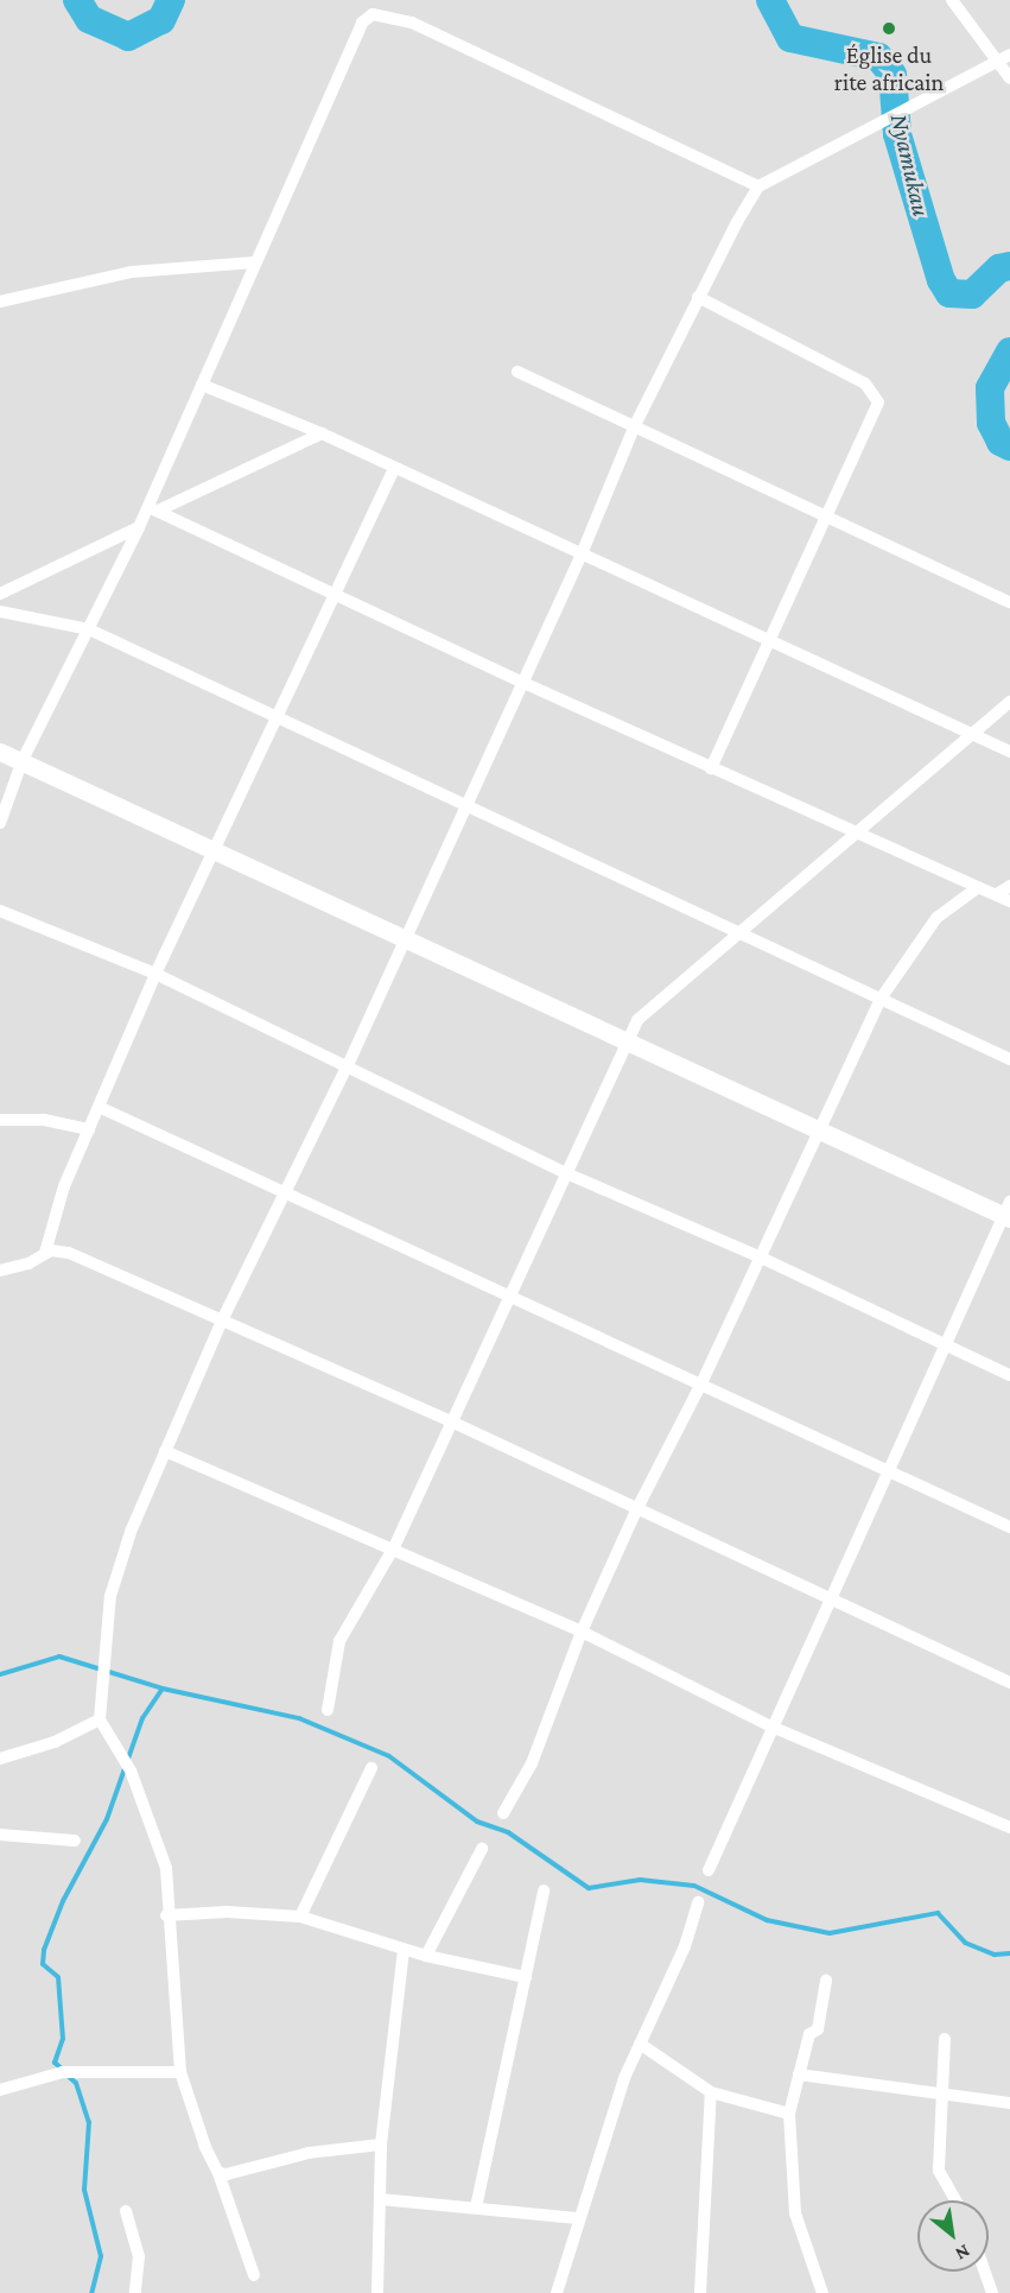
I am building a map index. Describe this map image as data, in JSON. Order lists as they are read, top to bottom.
{
  "water": ["Nyamukau"],
  "places": ["Église du rite africain"],
  "north": "bottom right"
}
